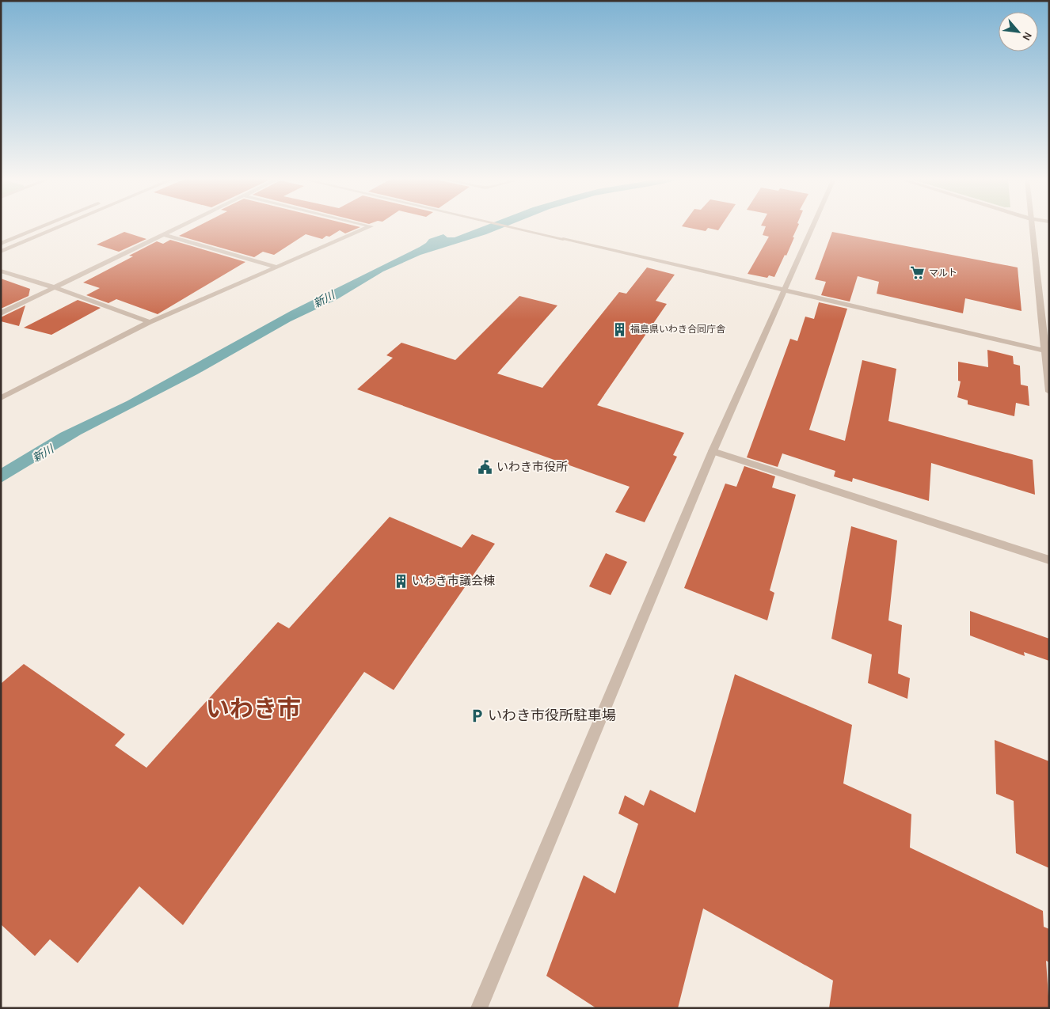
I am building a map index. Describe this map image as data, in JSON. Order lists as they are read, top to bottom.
{
  "districts": ["いわき市"],
  "water": ["新川"],
  "places": {
    "supermarket": ["マルト"],
    "building": ["福島県いわき合同庁舎", "いわき市議会棟"],
    "public building": ["いわき市役所"],
    "parking": ["いわき市役所駐車場"]
  },
  "north": "bottom right"
}
